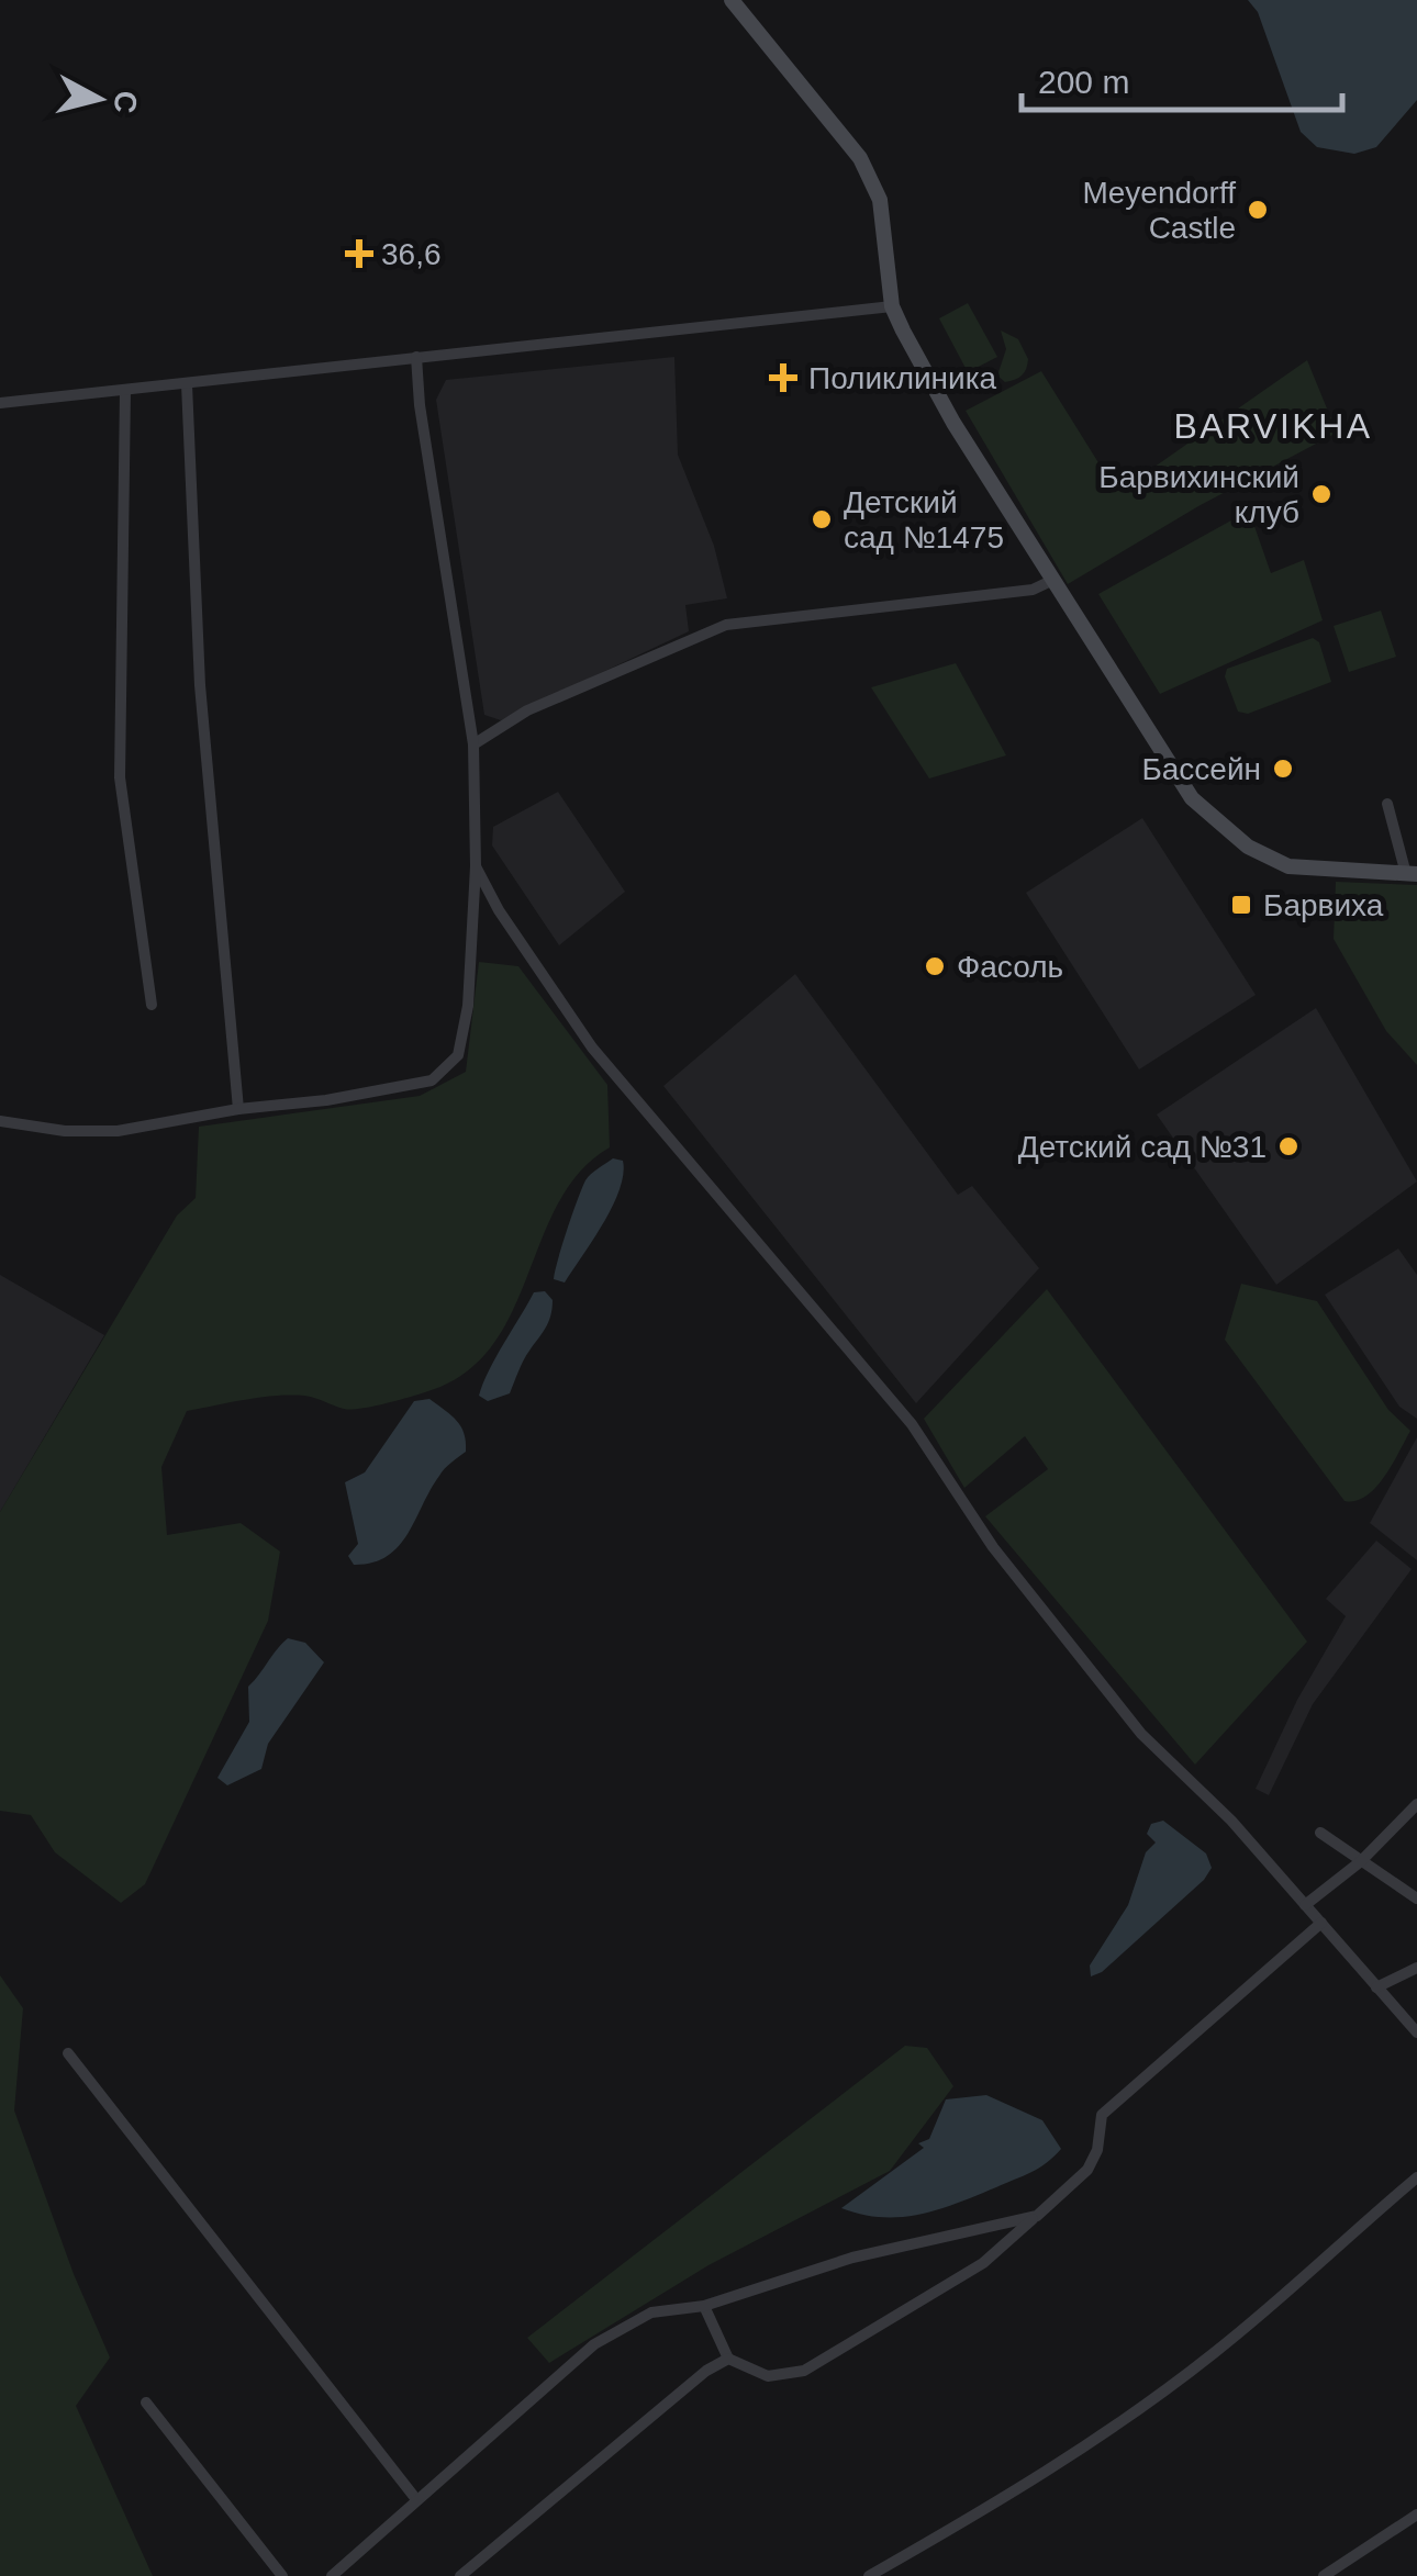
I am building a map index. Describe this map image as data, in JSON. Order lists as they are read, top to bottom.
{
  "districts": ["BARVIKHA"],
  "places": {
    "other": [
      "Meyendorff Castle",
      "Барвихинский клуб",
      "Детский сад №1475",
      "Бассейн",
      "Фасоль",
      "Детский сад №31"
    ],
    "health": ["36,6", "Поликлиника"],
    "transit": ["Барвиха"]
  },
  "scale_bar": "200 m",
  "north": "right"
}
